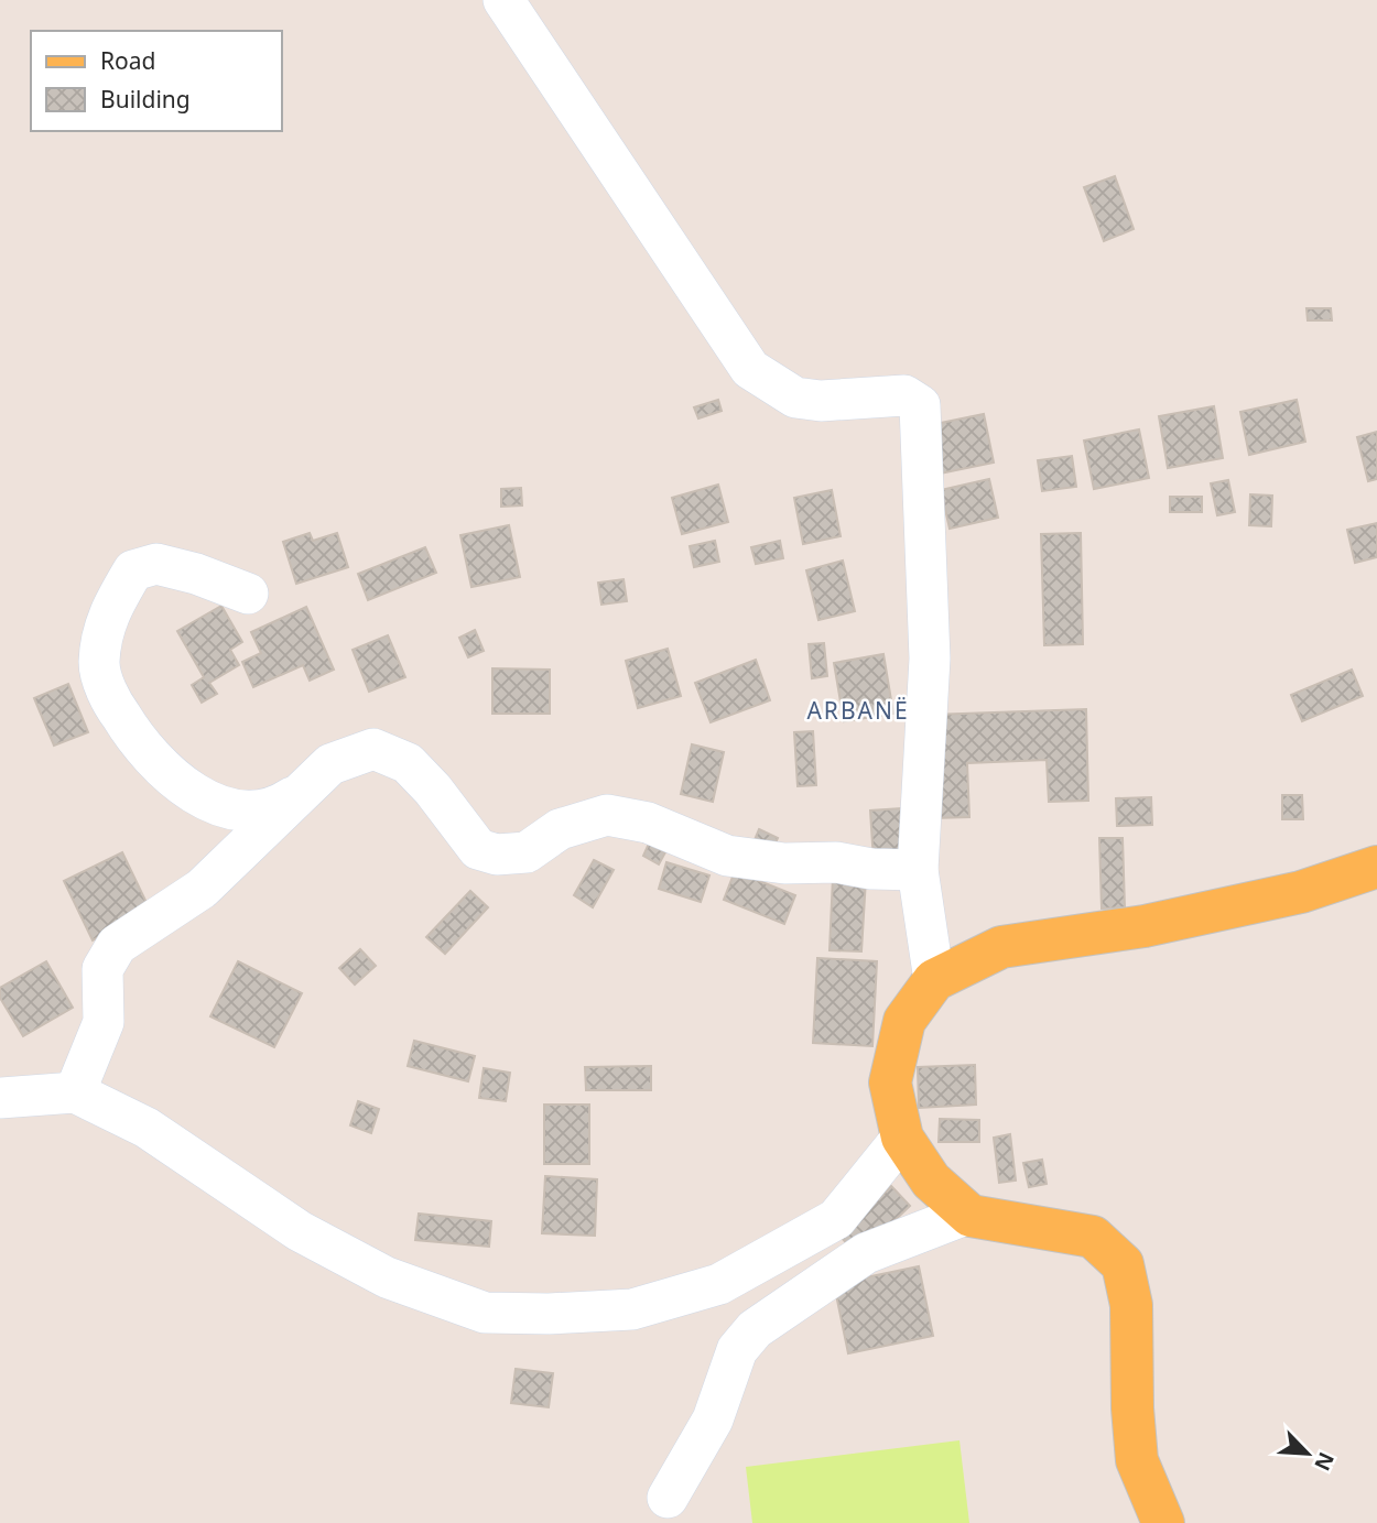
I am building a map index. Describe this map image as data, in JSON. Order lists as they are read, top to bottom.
{
  "districts": ["ARBANË"],
  "legend": ["Road", "Building"],
  "north": "bottom right"
}
